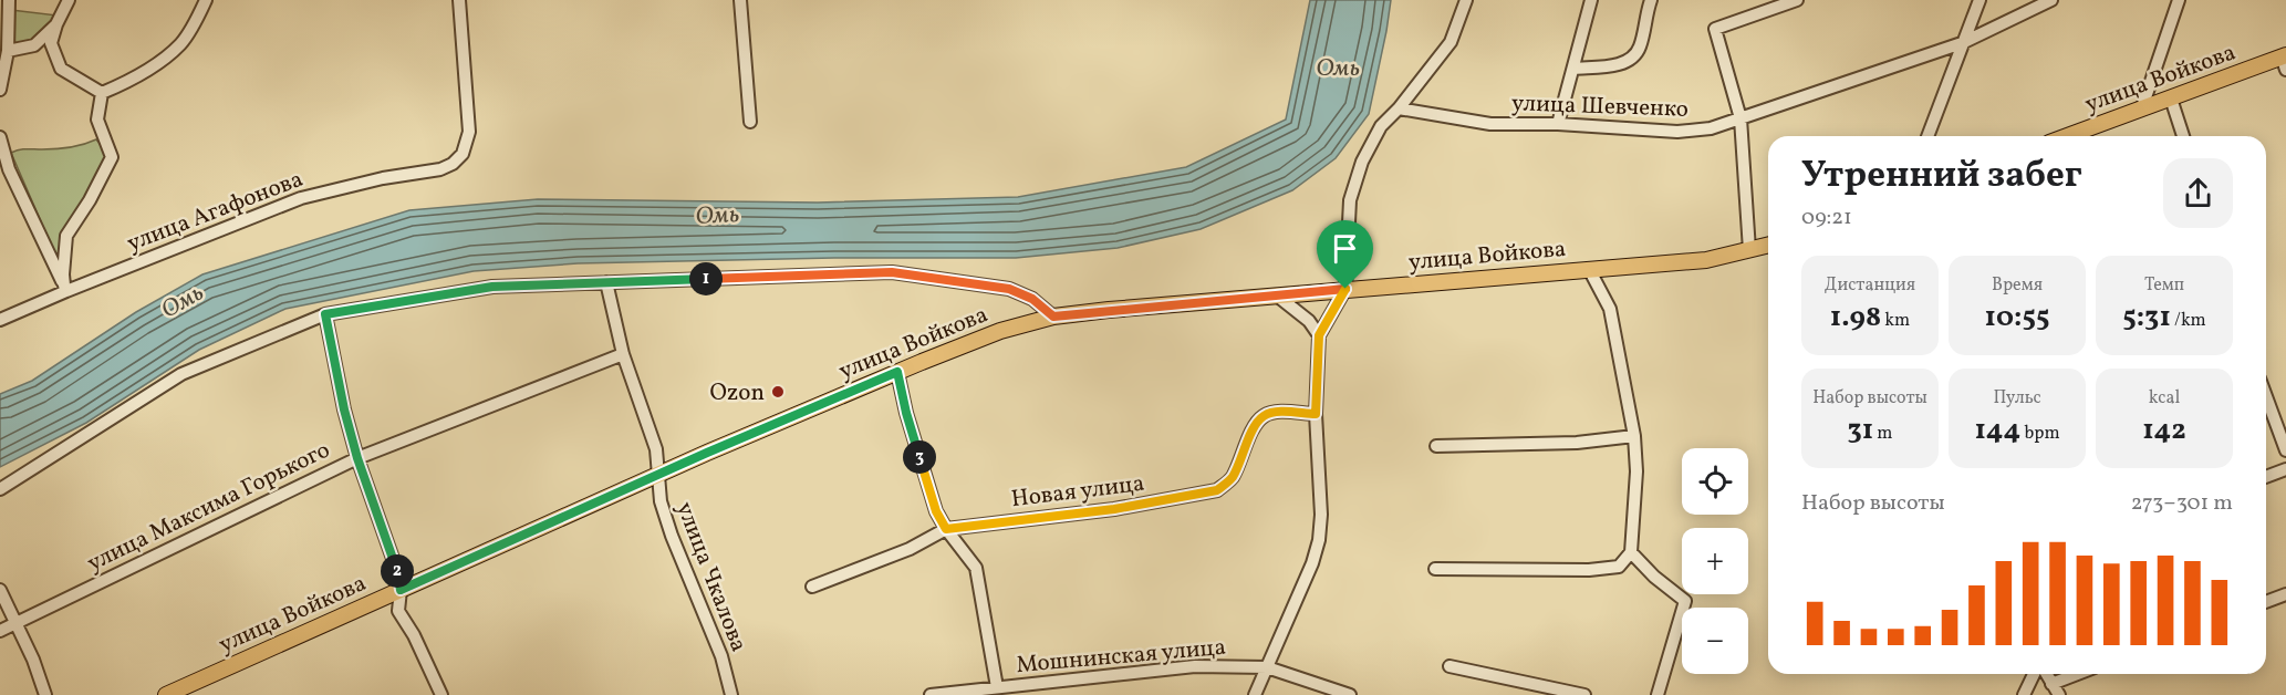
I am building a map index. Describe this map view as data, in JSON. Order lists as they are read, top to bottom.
{
  "streets": {
    "main road": ["улица Войкова"],
    "street": [
      "улица Шевченко",
      "улица Агафонова",
      "Новая улица",
      "улица Максима Горького",
      "улица Чкалова",
      "Мошнинская улица"
    ]
  },
  "crossings": [
    ["улица Войкова", "улица Чкалова"],
    ["улица Максима Горького", "улица Чкалова"]
  ],
  "water": ["Омь"],
  "places": ["Ozon"],
  "page": {
    "heading": ["Утренний забег", "09:21"],
    "stats": [
      ["Дистанция", "1.98 km"],
      ["Время", "10:55"],
      ["Темп", "5:31 /km"],
      ["Набор высоты", "31 m"],
      ["Пульс", "144 bpm"],
      ["kcal", "142"]
    ],
    "pins": ["1", "3", "2"],
    "map_buttons": ["+", "−"],
    "chart": ["Набор высоты", "273–301 m"]
  }
}
